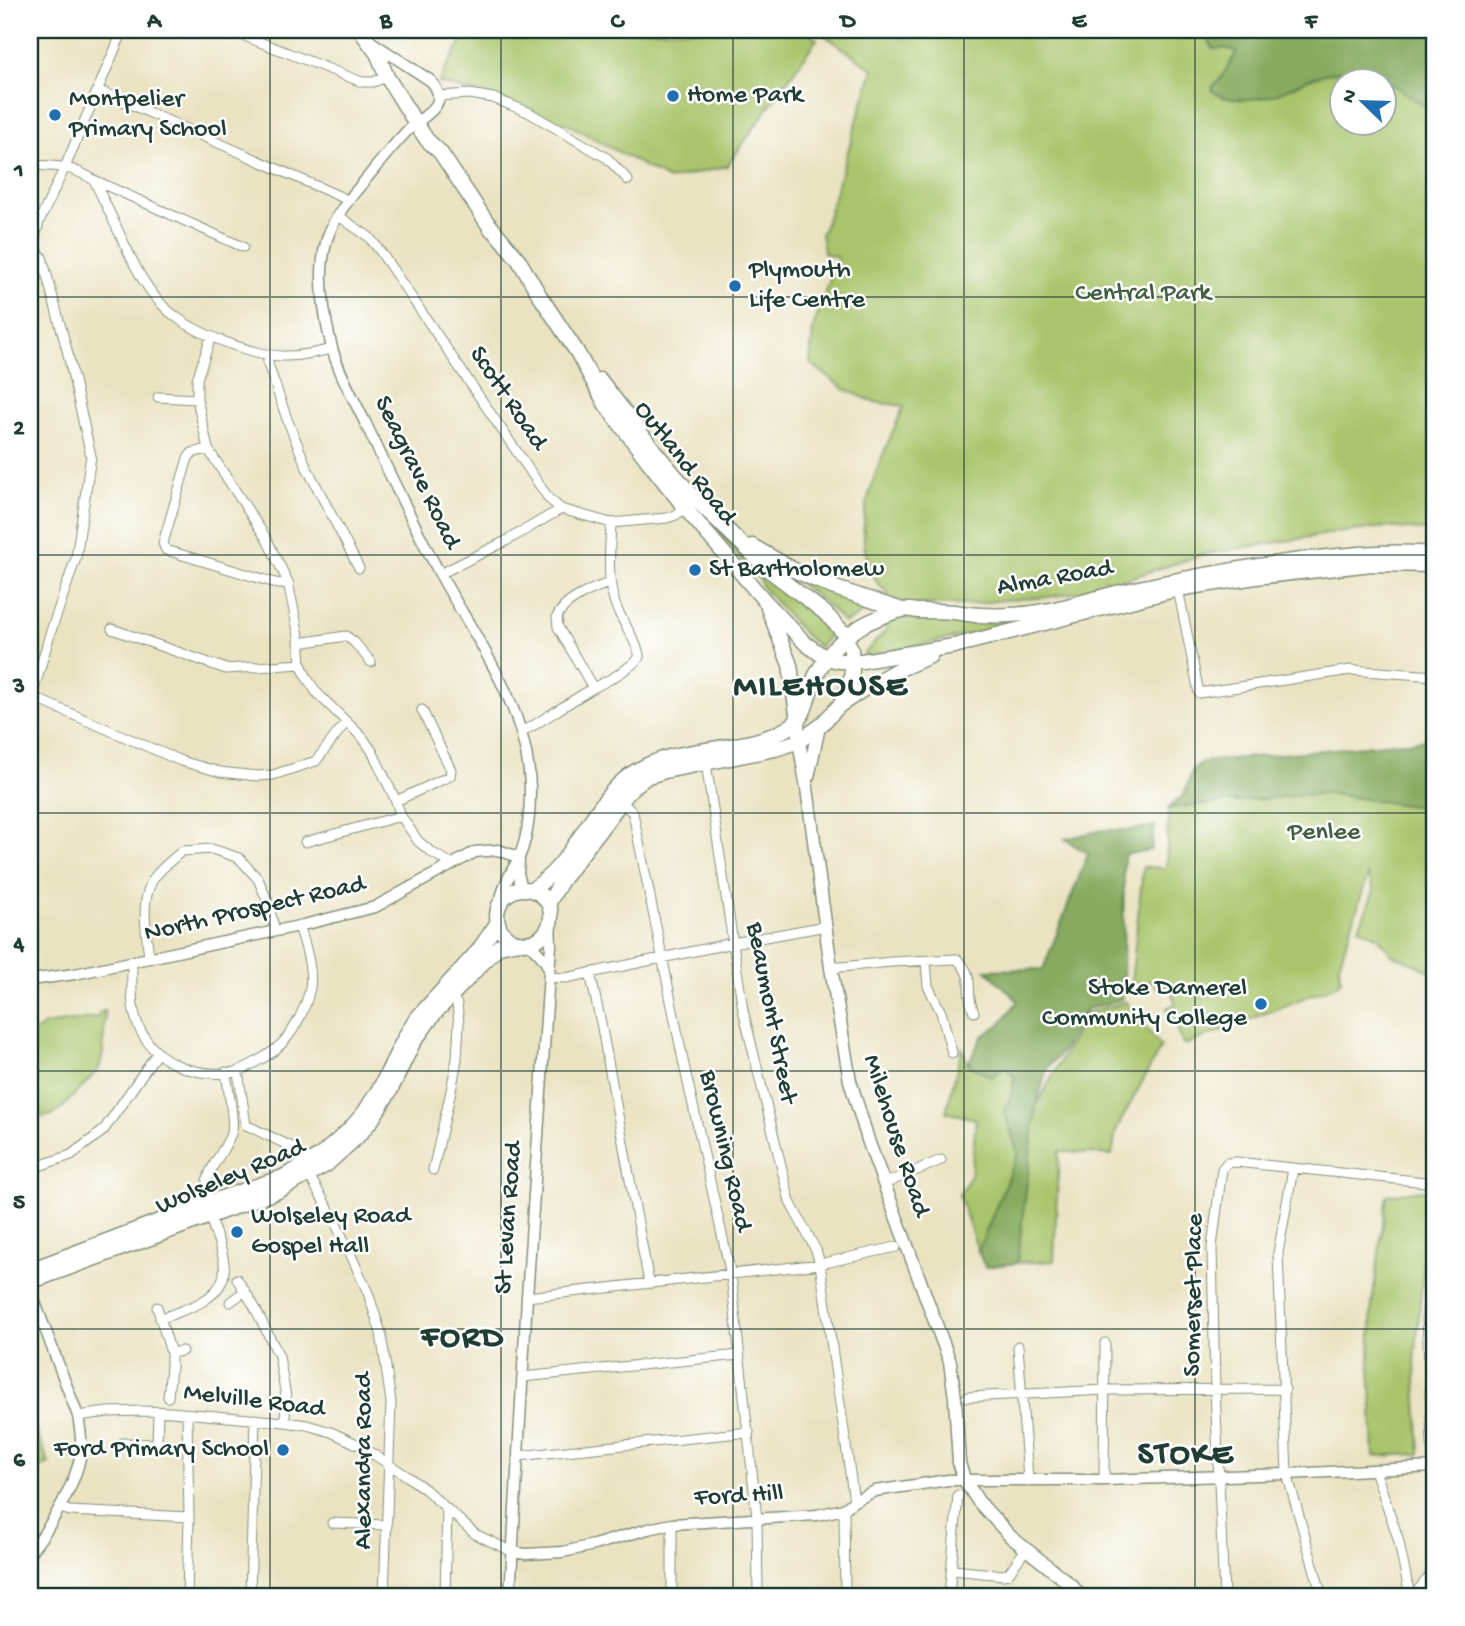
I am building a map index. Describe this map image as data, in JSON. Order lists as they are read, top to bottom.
{
  "streets": {
    "main road": [
      "Outland Road",
      "Alma Road",
      "Milehouse Road",
      "Wolseley Road"
    ],
    "street": [
      "Scott Road",
      "Seagrave Road",
      "North Prospect Road",
      "Beaumont Street",
      "Browning Road",
      "St Levan Road",
      "Somerset Place",
      "Melville Road",
      "Alexandra Road",
      "Ford Hill"
    ]
  },
  "crossings": [
    ["Scott Road", "Seagrave Road"],
    ["Outland Road", "Seagrave Road"],
    ["Outland Road", "Alma Road"],
    ["Outland Road", "Milehouse Road"],
    ["Seagrave Road", "North Prospect Road"],
    ["Beaumont Street", "Ford Hill"],
    ["Milehouse Road", "Ford Hill"],
    ["Browning Road", "Ford Hill"],
    ["Wolseley Road", "St Levan Road"],
    ["Wolseley Road", "Alexandra Road"],
    ["St Levan Road", "Melville Road"],
    ["St Levan Road", "Ford Hill"],
    ["Somerset Place", "Ford Hill"],
    ["Melville Road", "Alexandra Road"],
    ["Melville Road", "Ford Hill"]
  ],
  "districts": ["MILEHOUSE", "FORD", "STOKE"],
  "parks": ["Central Park", "Penlee"],
  "places": [
    "Home Park",
    "Montpelier Primary School",
    "Plymouth Life Centre",
    "St Bartholomew",
    "Stoke Damerel Community College",
    "Wolseley Road Gospel Hall",
    "Ford Primary School"
  ],
  "north": "top left",
  "grid": {
    "columns": [
      "A",
      "B",
      "C",
      "D",
      "E",
      "F"
    ],
    "rows": [
      "1",
      "2",
      "3",
      "4",
      "5",
      "6"
    ]
  }
}
